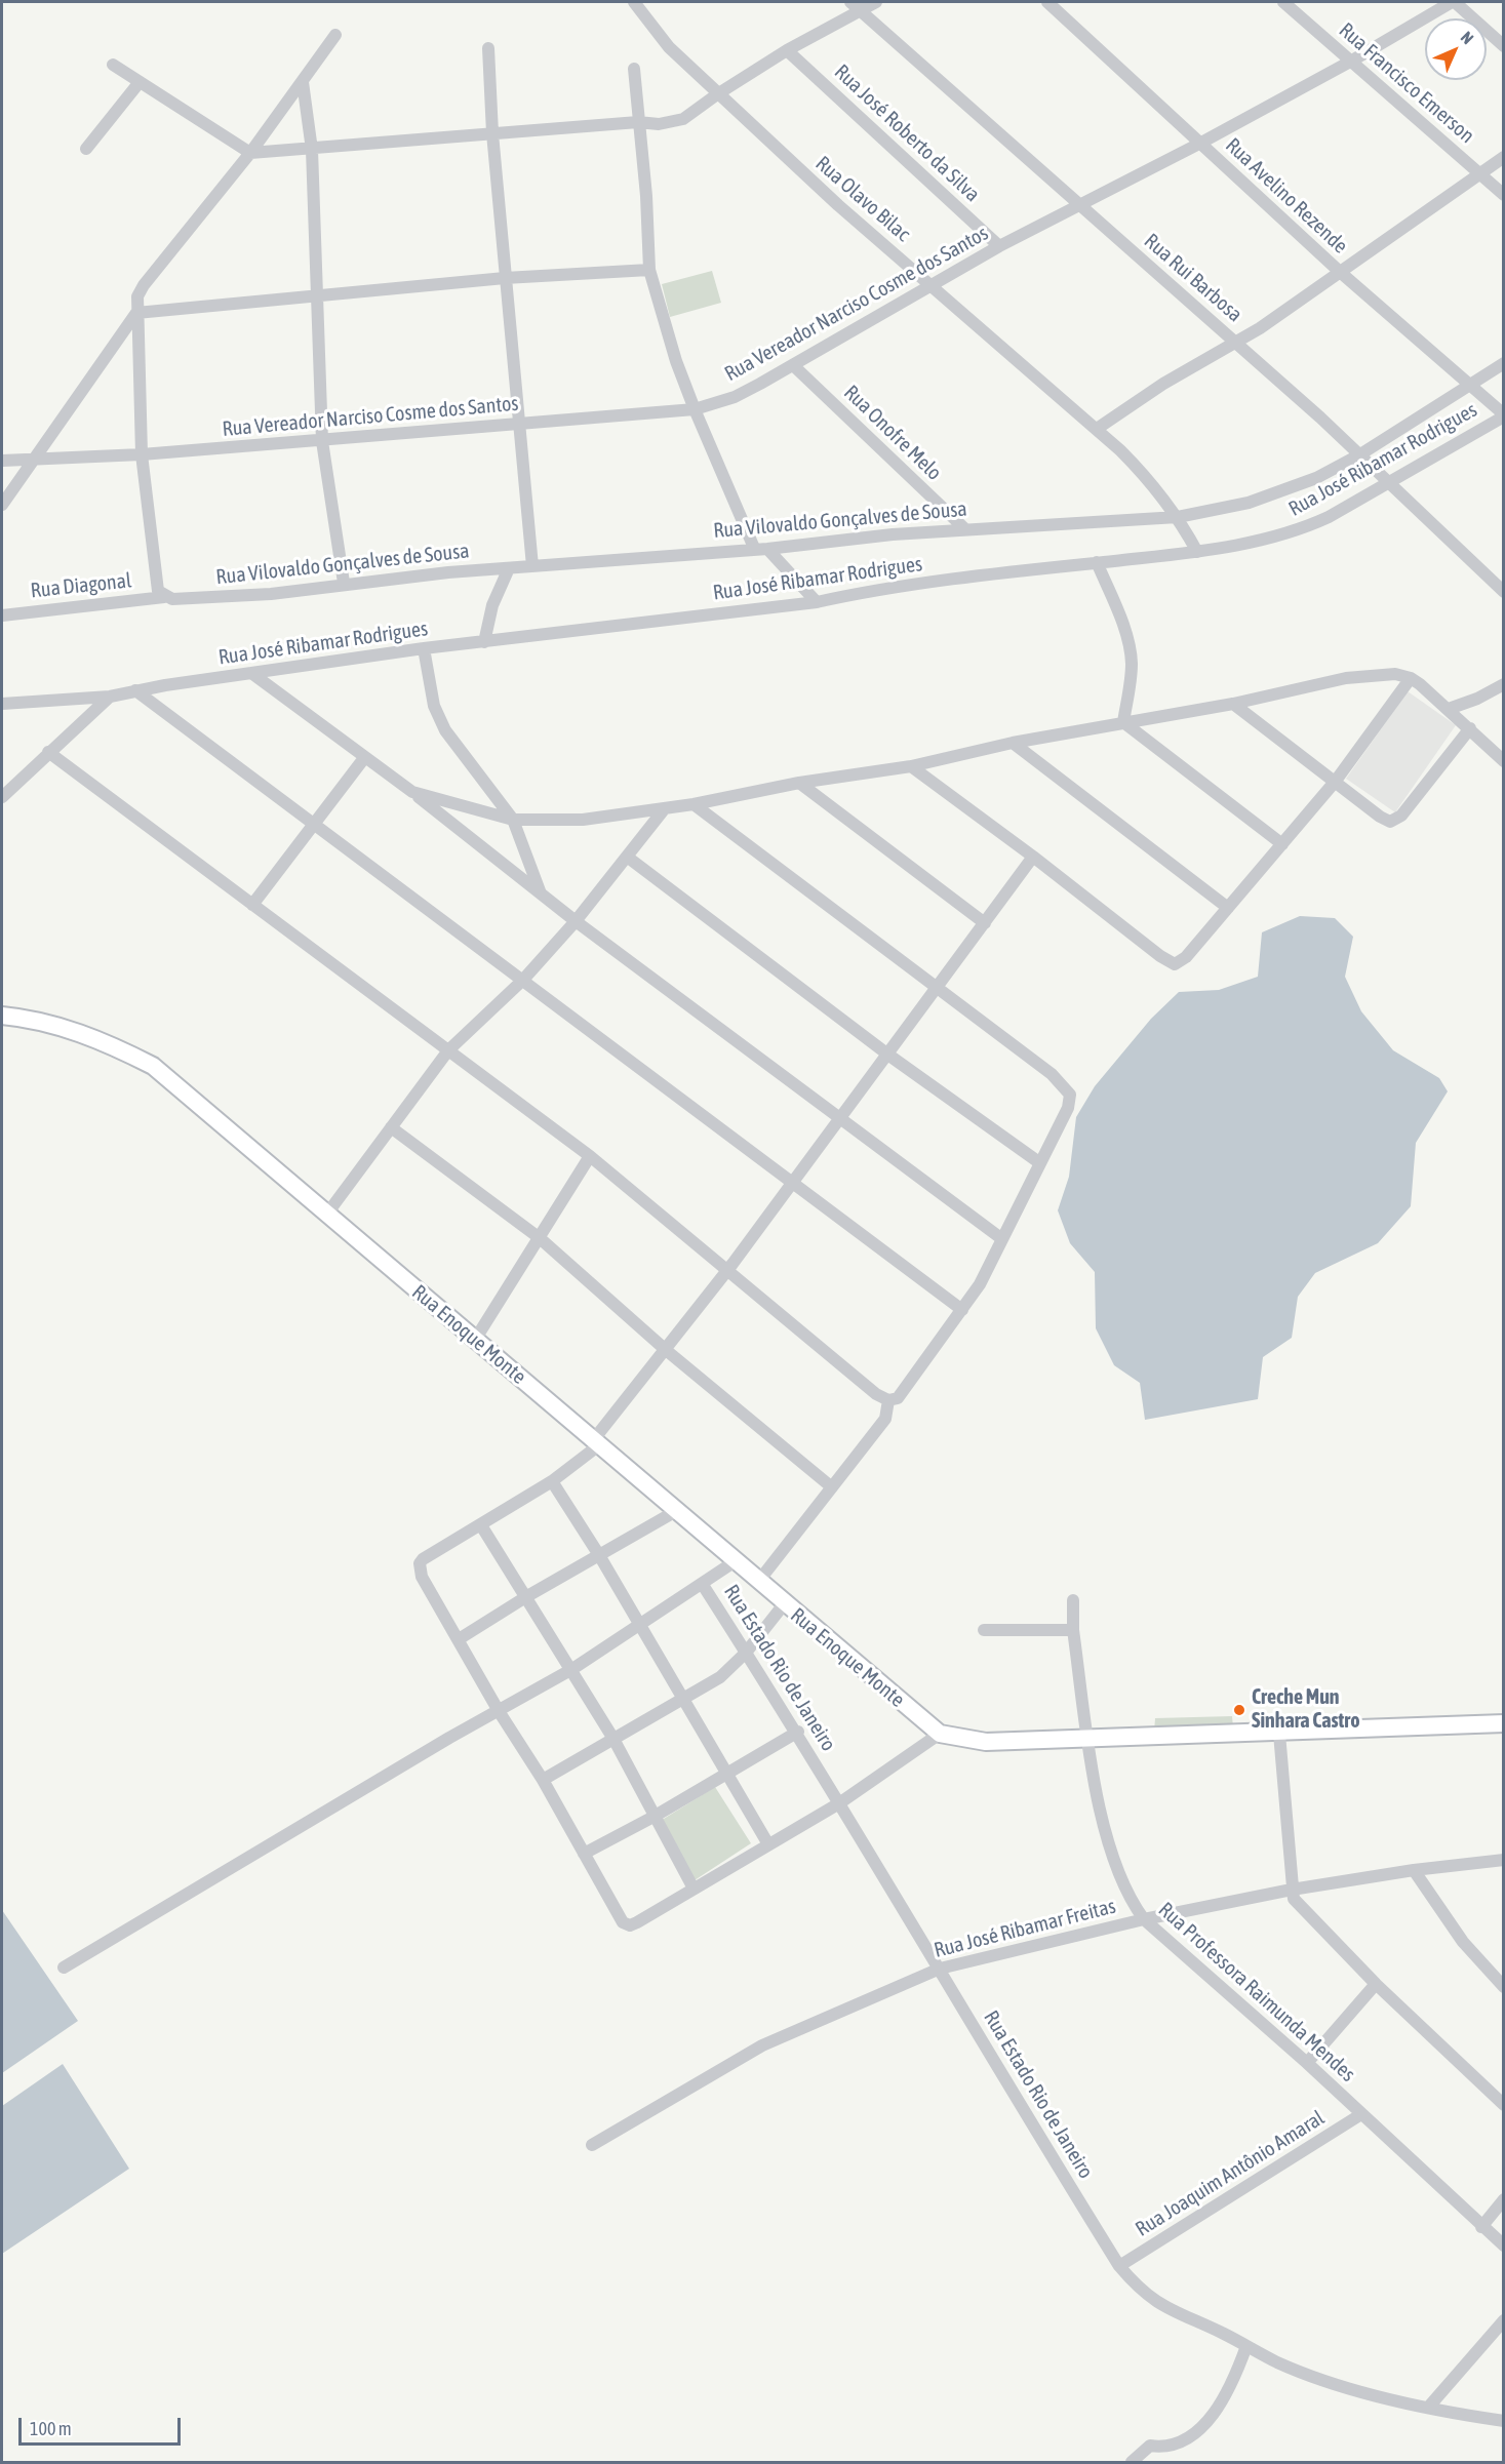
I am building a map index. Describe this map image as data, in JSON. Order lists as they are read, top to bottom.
{
  "streets": {
    "main road": ["Rua Enoque Monte"],
    "street": [
      "Rua Francisco Emerson",
      "Rua José Roberto da Silva",
      "Rua Avelino Rezende",
      "Rua Olavo Bilac",
      "Rua Rui Barbosa",
      "Rua Vereador Narciso Cosme dos Santos",
      "Rua Onofre Melo",
      "Rua José Ribamar Rodrigues",
      "Rua Vilovaldo Gonçalves de Sousa",
      "Rua Diagonal",
      "Rua Estado Rio de Janeiro",
      "Rua José Ribamar Freitas",
      "Rua Professora Raimunda Mendes",
      "Rua Joaquim Antônio Amaral"
    ]
  },
  "crossings": [
    ["Rua Francisco Emerson", "Rua Vereador Narciso Cosme dos Santos"],
    ["Rua José Roberto da Silva", "Rua Vereador Narciso Cosme dos Santos"],
    ["Rua Avelino Rezende", "Rua Vereador Narciso Cosme dos Santos"],
    ["Rua Avelino Rezende", "Rua José Ribamar Rodrigues"],
    ["Rua Avelino Rezende", "Rua Vilovaldo Gonçalves de Sousa"],
    ["Rua Olavo Bilac", "Rua Vereador Narciso Cosme dos Santos"],
    ["Rua Olavo Bilac", "Rua José Ribamar Rodrigues"],
    ["Rua Olavo Bilac", "Rua Vilovaldo Gonçalves de Sousa"],
    ["Rua Rui Barbosa", "Rua Vereador Narciso Cosme dos Santos"],
    ["Rua Rui Barbosa", "Rua José Ribamar Rodrigues"],
    ["Rua Rui Barbosa", "Rua Vilovaldo Gonçalves de Sousa"],
    ["Rua Vereador Narciso Cosme dos Santos", "Rua Onofre Melo"],
    ["Rua Onofre Melo", "Rua Vilovaldo Gonçalves de Sousa"],
    ["Rua Vilovaldo Gonçalves de Sousa", "Rua Diagonal"],
    ["Rua Enoque Monte", "Rua Professora Raimunda Mendes"],
    ["Rua Estado Rio de Janeiro", "Rua José Ribamar Freitas"],
    ["Rua Estado Rio de Janeiro", "Rua Joaquim Antônio Amaral"],
    ["Rua José Ribamar Freitas", "Rua Professora Raimunda Mendes"],
    ["Rua Professora Raimunda Mendes", "Rua Joaquim Antônio Amaral"]
  ],
  "places": ["Creche Mun Sinhara Castro"],
  "scale_bar": "100 m",
  "north": "top right"
}
